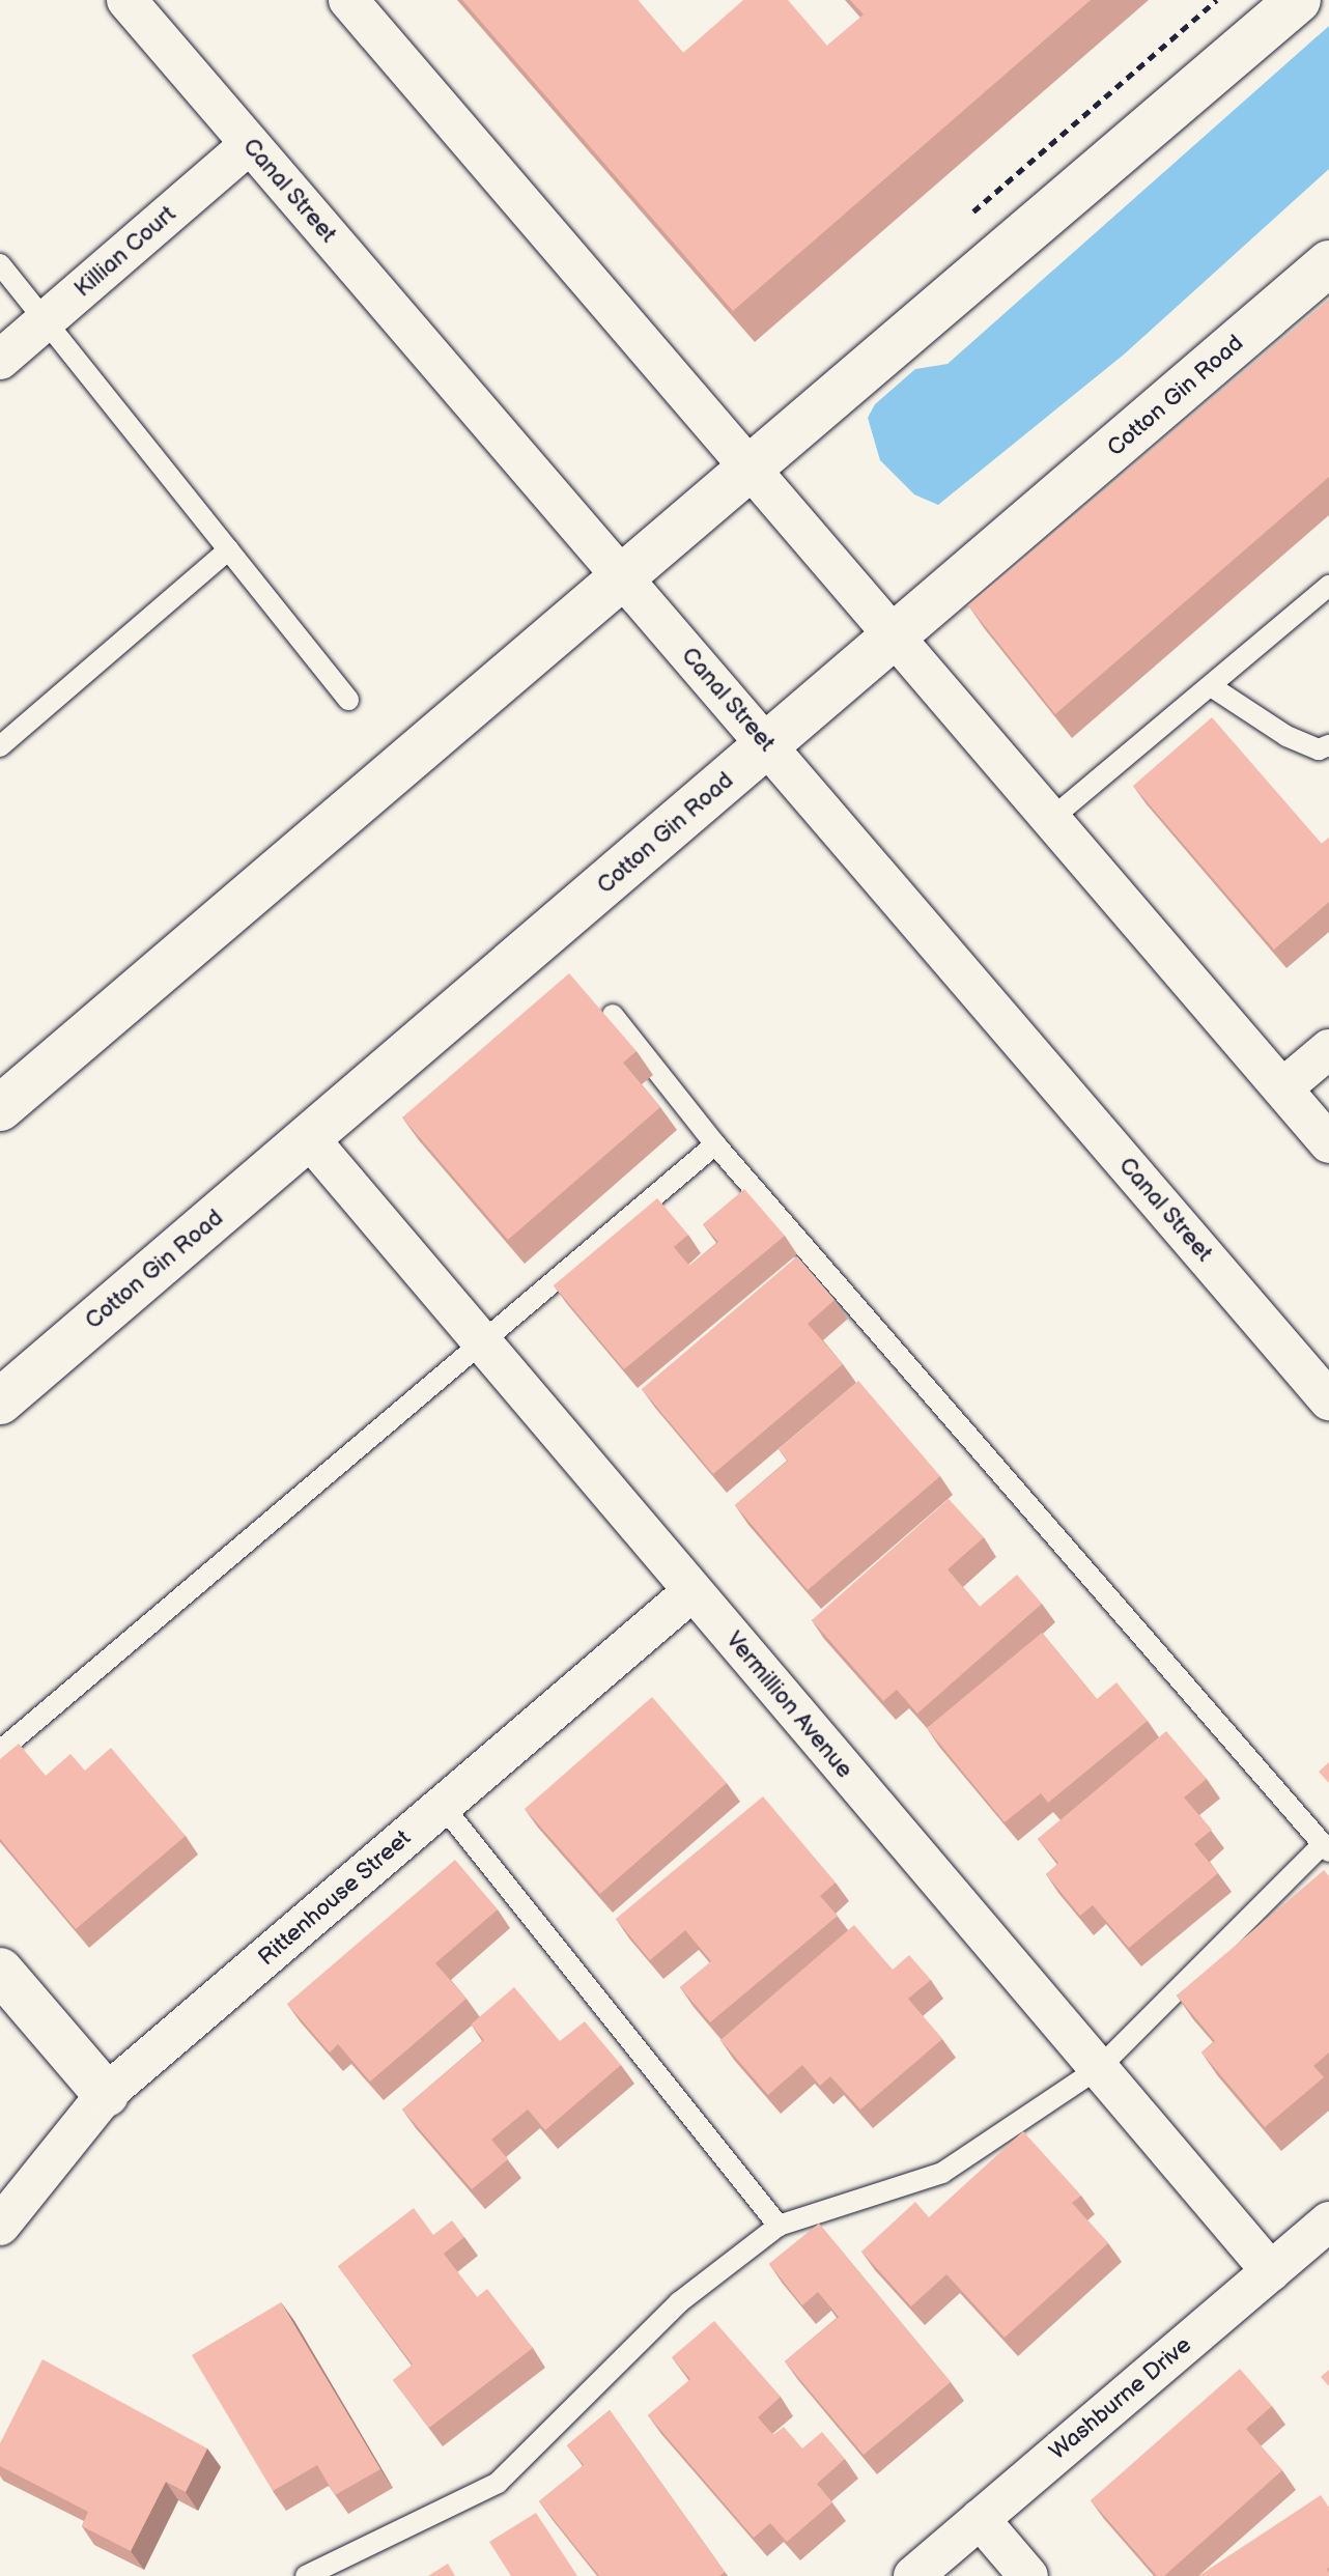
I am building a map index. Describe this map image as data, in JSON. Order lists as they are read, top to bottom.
{
  "streets": {
    "street": [
      "Canal Street",
      "Killian Court",
      "Cotton Gin Road",
      "Vermillion Avenue",
      "Rittenhouse Street",
      "Washburne Drive"
    ]
  },
  "crossings": [
    ["Canal Street", "Killian Court"],
    ["Canal Street", "Cotton Gin Road"],
    ["Cotton Gin Road", "Vermillion Avenue"],
    ["Vermillion Avenue", "Rittenhouse Street"],
    ["Vermillion Avenue", "Washburne Drive"]
  ]
}
